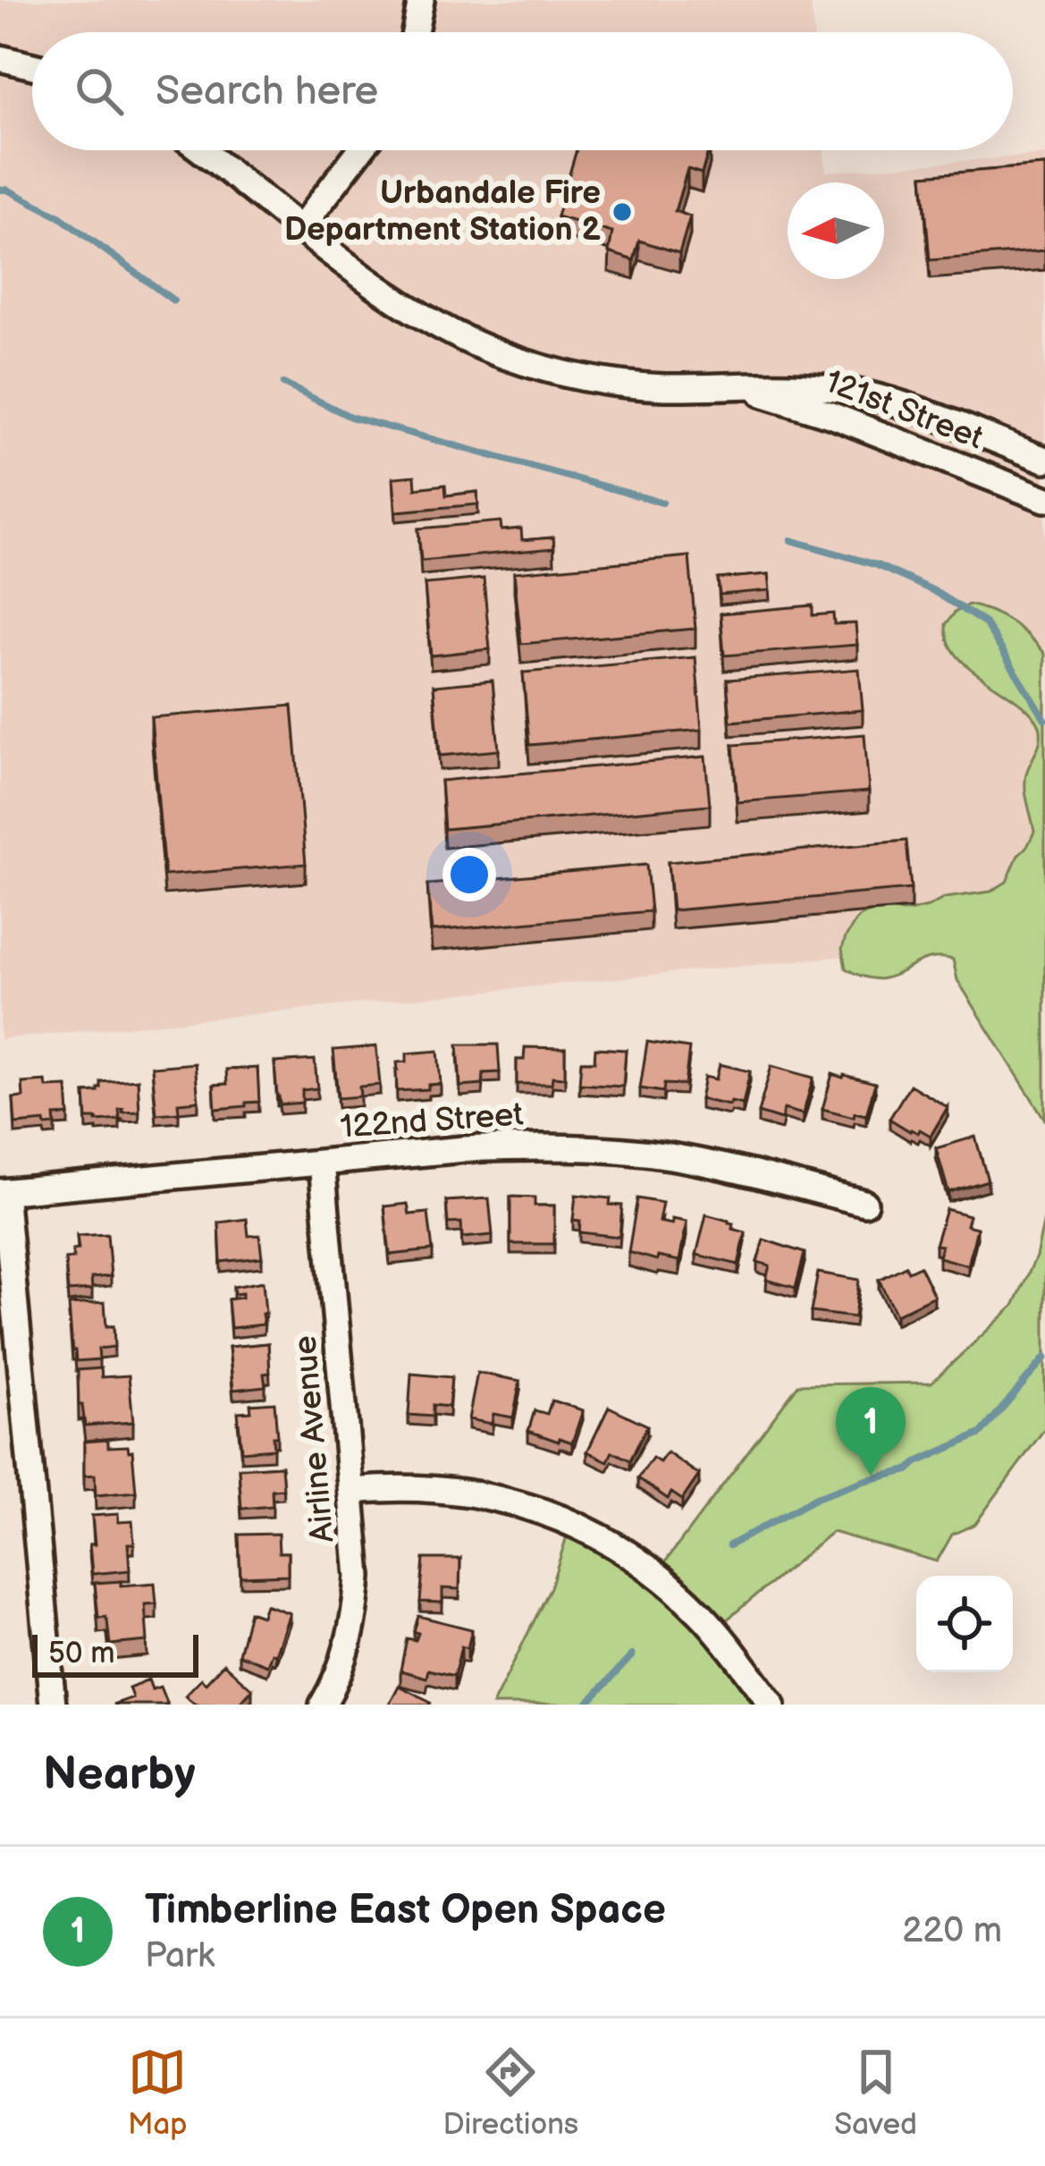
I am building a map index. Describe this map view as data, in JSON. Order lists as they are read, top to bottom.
{
  "streets": {
    "street": ["121st Street", "122nd Street", "Airline Avenue"]
  },
  "crossings": [
    ["122nd Street", "Airline Avenue"]
  ],
  "places": ["Urbandale Fire Department Station 2"],
  "scale_bar": "50 m",
  "north": "left",
  "page": {
    "search": "Search here",
    "pins": "1",
    "scale": "50 m",
    "heading": "Nearby",
    "list": [
      {
        "mark": "1",
        "name": "Timberline East Open Space",
        "note": "Park",
        "value": "220 m"
      }
    ],
    "nav": ["Map", "Directions", "Saved"]
  }
}
